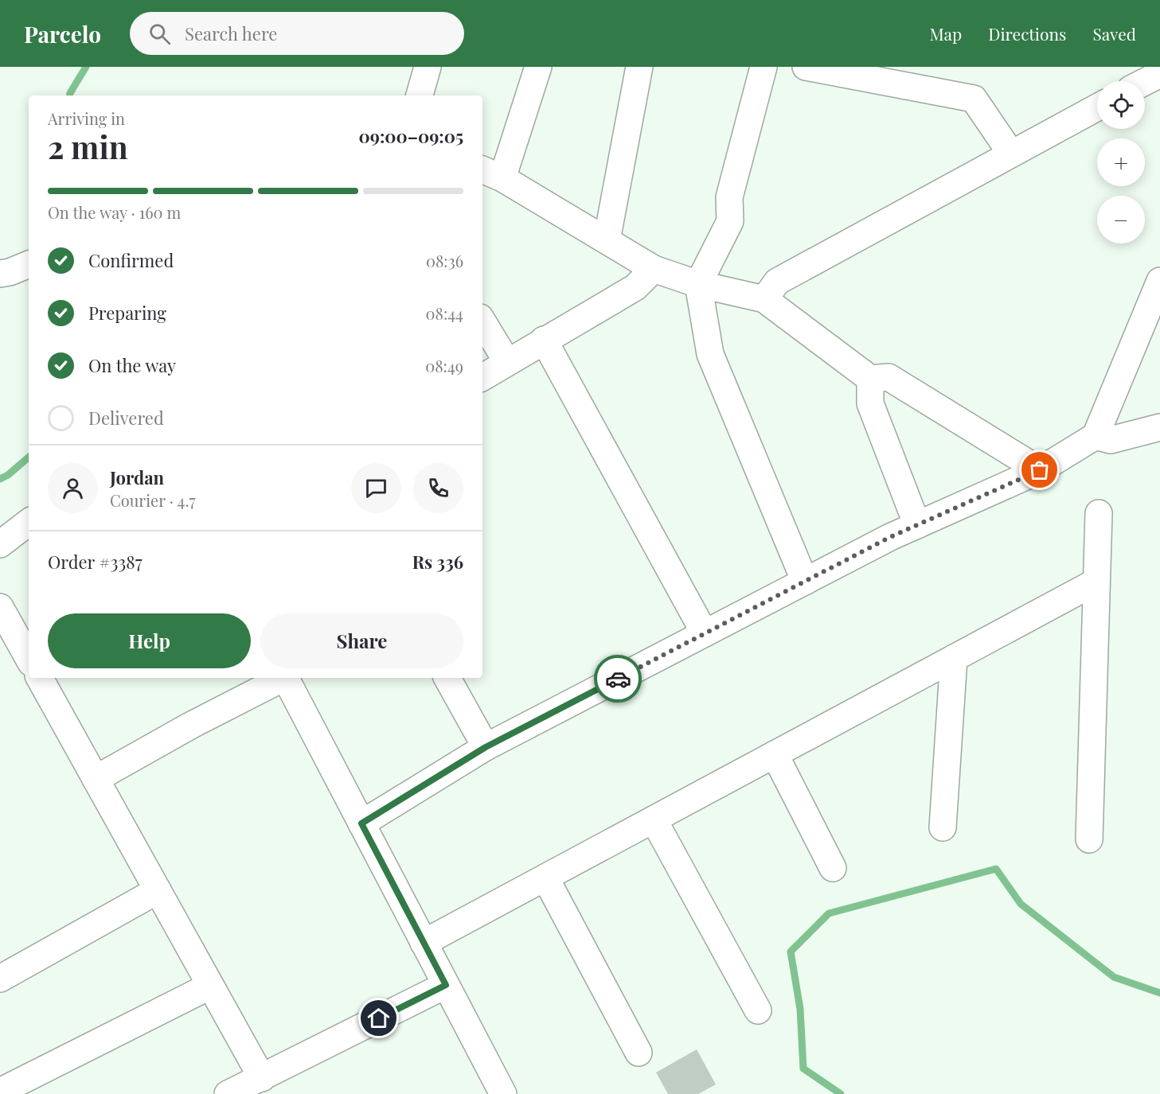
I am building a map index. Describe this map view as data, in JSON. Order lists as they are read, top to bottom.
{
  "page": {
    "header": "Parcelo",
    "search": "Search here",
    "nav": ["Map", "Directions", "Saved"],
    "map_buttons": ["+", "−"],
    "heading": ["2 min", "Arriving in", "09:00–09:05"],
    "panel": [
      "Jordan",
      "Courier · 4.7",
      "Order #3387",
      "Rs 336"
    ],
    "bar": "On the way · 160 m",
    "list": [
      ["Confirmed", "08:36"],
      ["Preparing", "08:44"],
      ["On the way", "08:49"],
      "Delivered"
    ],
    "buttons": ["Help", "Share"]
  }
}
